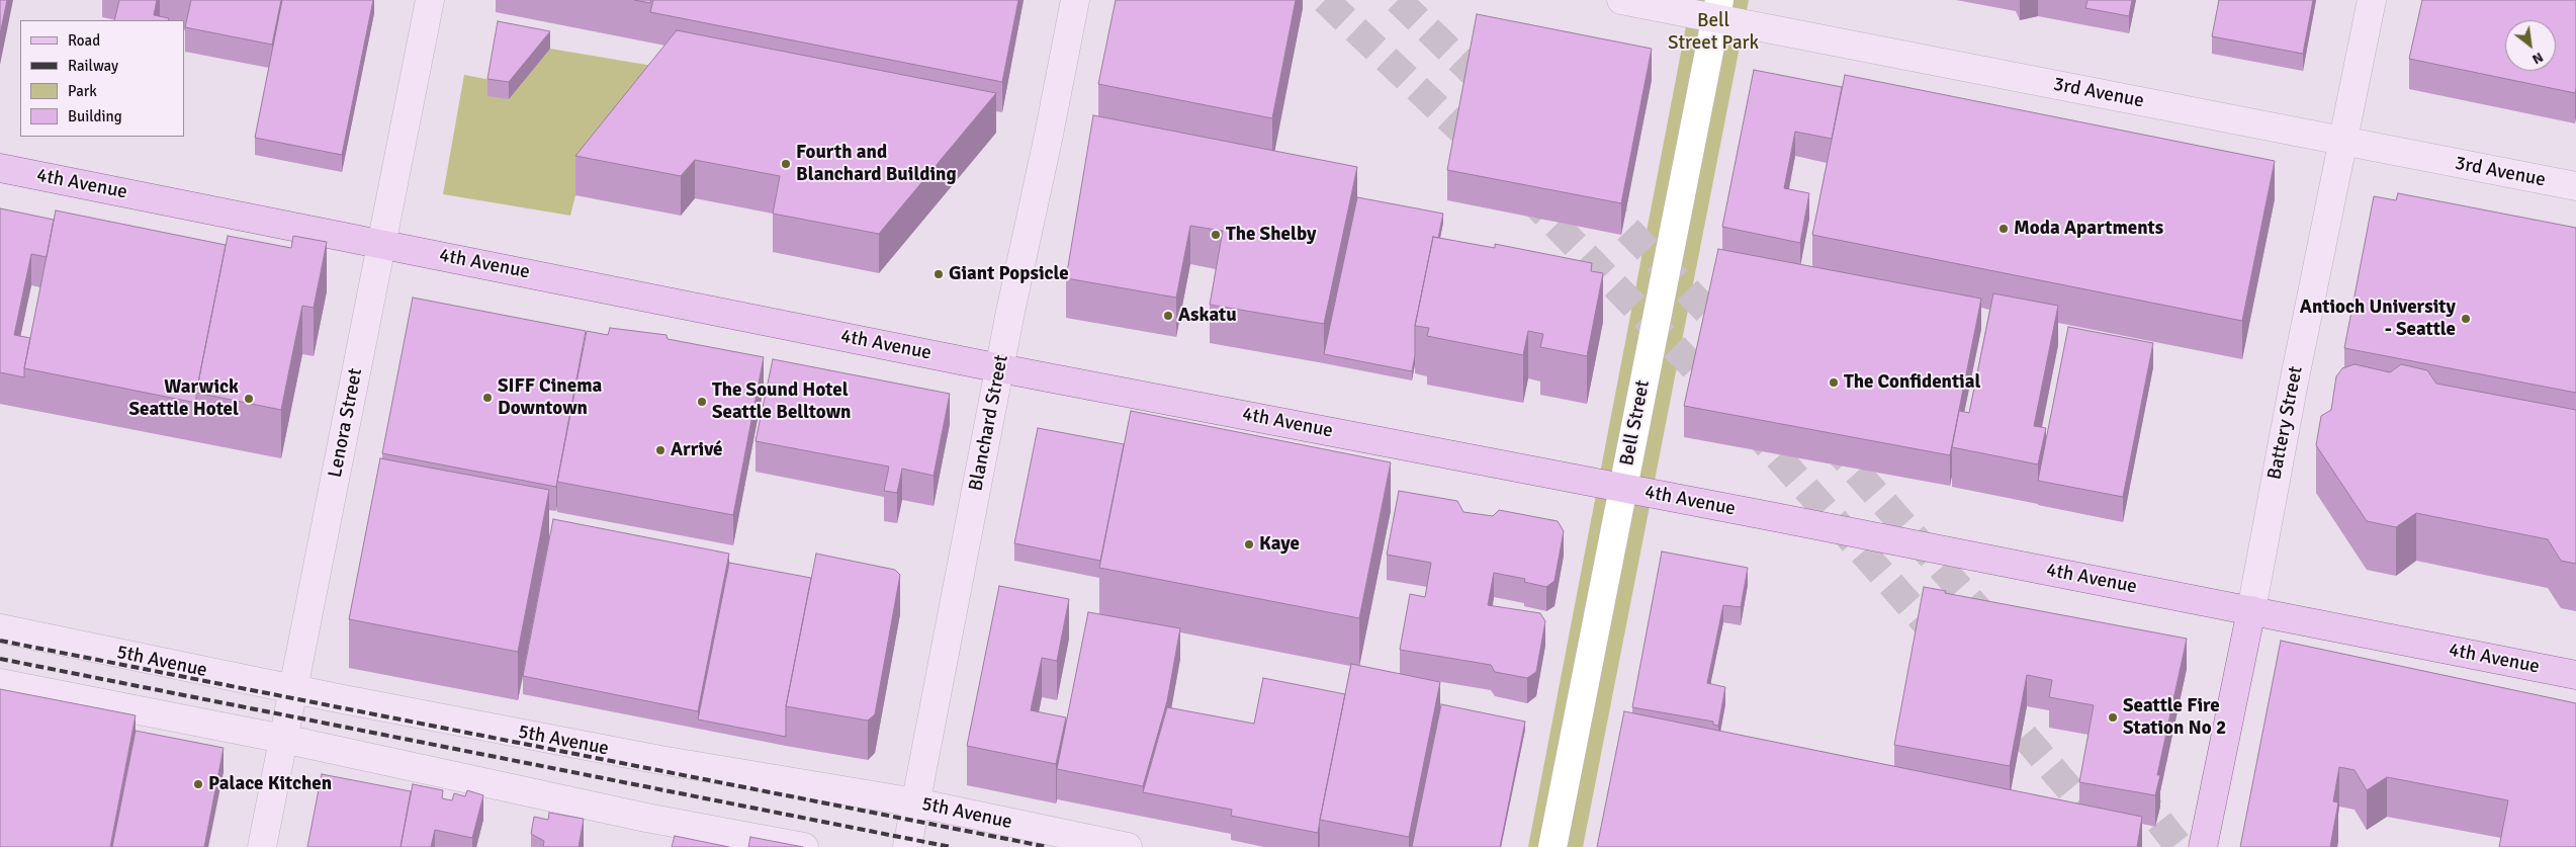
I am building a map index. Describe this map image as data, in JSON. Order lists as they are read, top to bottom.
{
  "streets": {
    "main road": [
      "3rd Avenue",
      "4th Avenue",
      "Lenora Street",
      "Blanchard Street",
      "Battery Street",
      "5th Avenue"
    ],
    "street": ["Bell Street"]
  },
  "crossings": [
    ["3rd Avenue", "Bell Street"],
    ["3rd Avenue", "Battery Street"],
    ["4th Avenue", "Lenora Street"],
    ["4th Avenue", "Blanchard Street"],
    ["4th Avenue", "Bell Street"],
    ["4th Avenue", "Battery Street"],
    ["Lenora Street", "5th Avenue"],
    ["Blanchard Street", "5th Avenue"]
  ],
  "parks": ["Bell Street Park"],
  "places": [
    "Fourth and Blanchard Building",
    "Moda Apartments",
    "The Shelby",
    "Giant Popsicle",
    "Askatu",
    "Antioch University - Seattle",
    "The Confidential",
    "SIFF Cinema Downtown",
    "Warwick Seattle Hotel",
    "The Sound Hotel Seattle Belltown",
    "Arrivé",
    "Kaye",
    "Seattle Fire Station No 2",
    "Palace Kitchen"
  ],
  "legend": [
    "Road",
    "Railway",
    "Park",
    "Building"
  ],
  "north": "bottom right"
}
